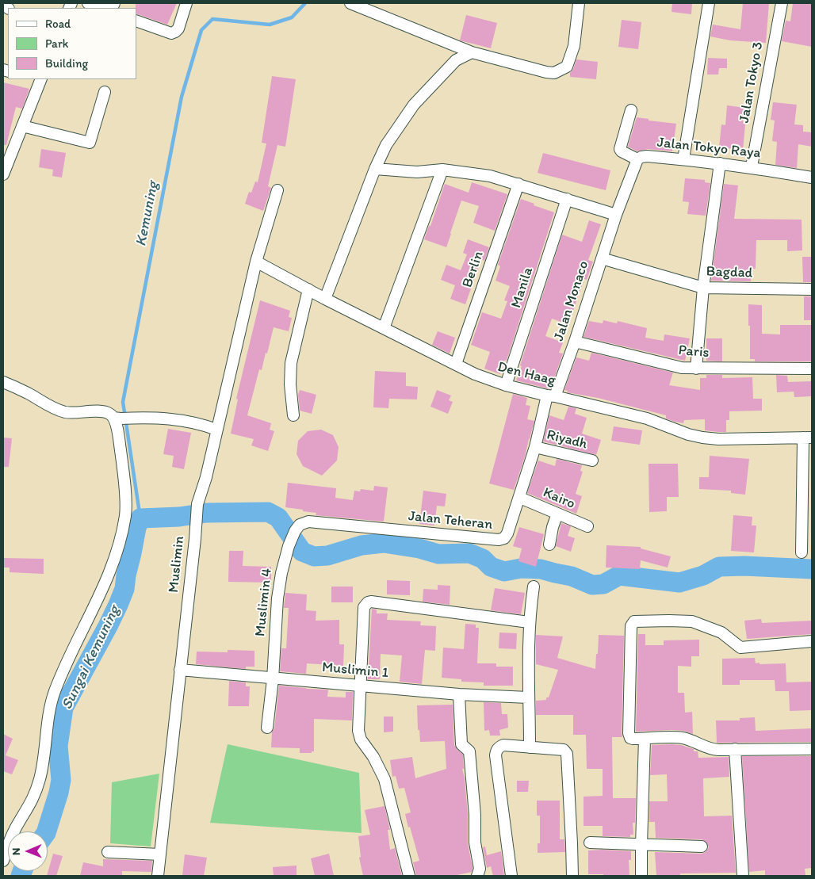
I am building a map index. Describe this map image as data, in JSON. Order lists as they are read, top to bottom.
{
  "streets": {
    "street": [
      "Jalan Tokyo 3",
      "Jalan Tokyo Raya",
      "Berlin",
      "Bagdad",
      "Manila",
      "Jalan Monaco",
      "Paris",
      "Den Haag",
      "Riyadh",
      "Kairo",
      "Jalan Teheran",
      "Muslimin",
      "Muslimin 4",
      "Muslimin 1"
    ]
  },
  "crossings": [
    ["Jalan Tokyo 3", "Jalan Tokyo Raya"],
    ["Jalan Tokyo Raya", "Jalan Monaco"],
    ["Berlin", "Den Haag"],
    ["Bagdad", "Jalan Monaco"],
    ["Manila", "Den Haag"],
    ["Jalan Monaco", "Paris"],
    ["Jalan Monaco", "Den Haag"],
    ["Jalan Monaco", "Jalan Teheran"],
    ["Den Haag", "Jalan Teheran"],
    ["Den Haag", "Muslimin"],
    ["Riyadh", "Jalan Teheran"],
    ["Kairo", "Jalan Teheran"],
    ["Jalan Teheran", "Muslimin 4"],
    ["Muslimin", "Muslimin 1"],
    ["Muslimin 4", "Muslimin 1"]
  ],
  "water": ["Kemuning", "Sungai Kemuning"],
  "legend": ["Road", "Park", "Building"],
  "north": "left"
}
